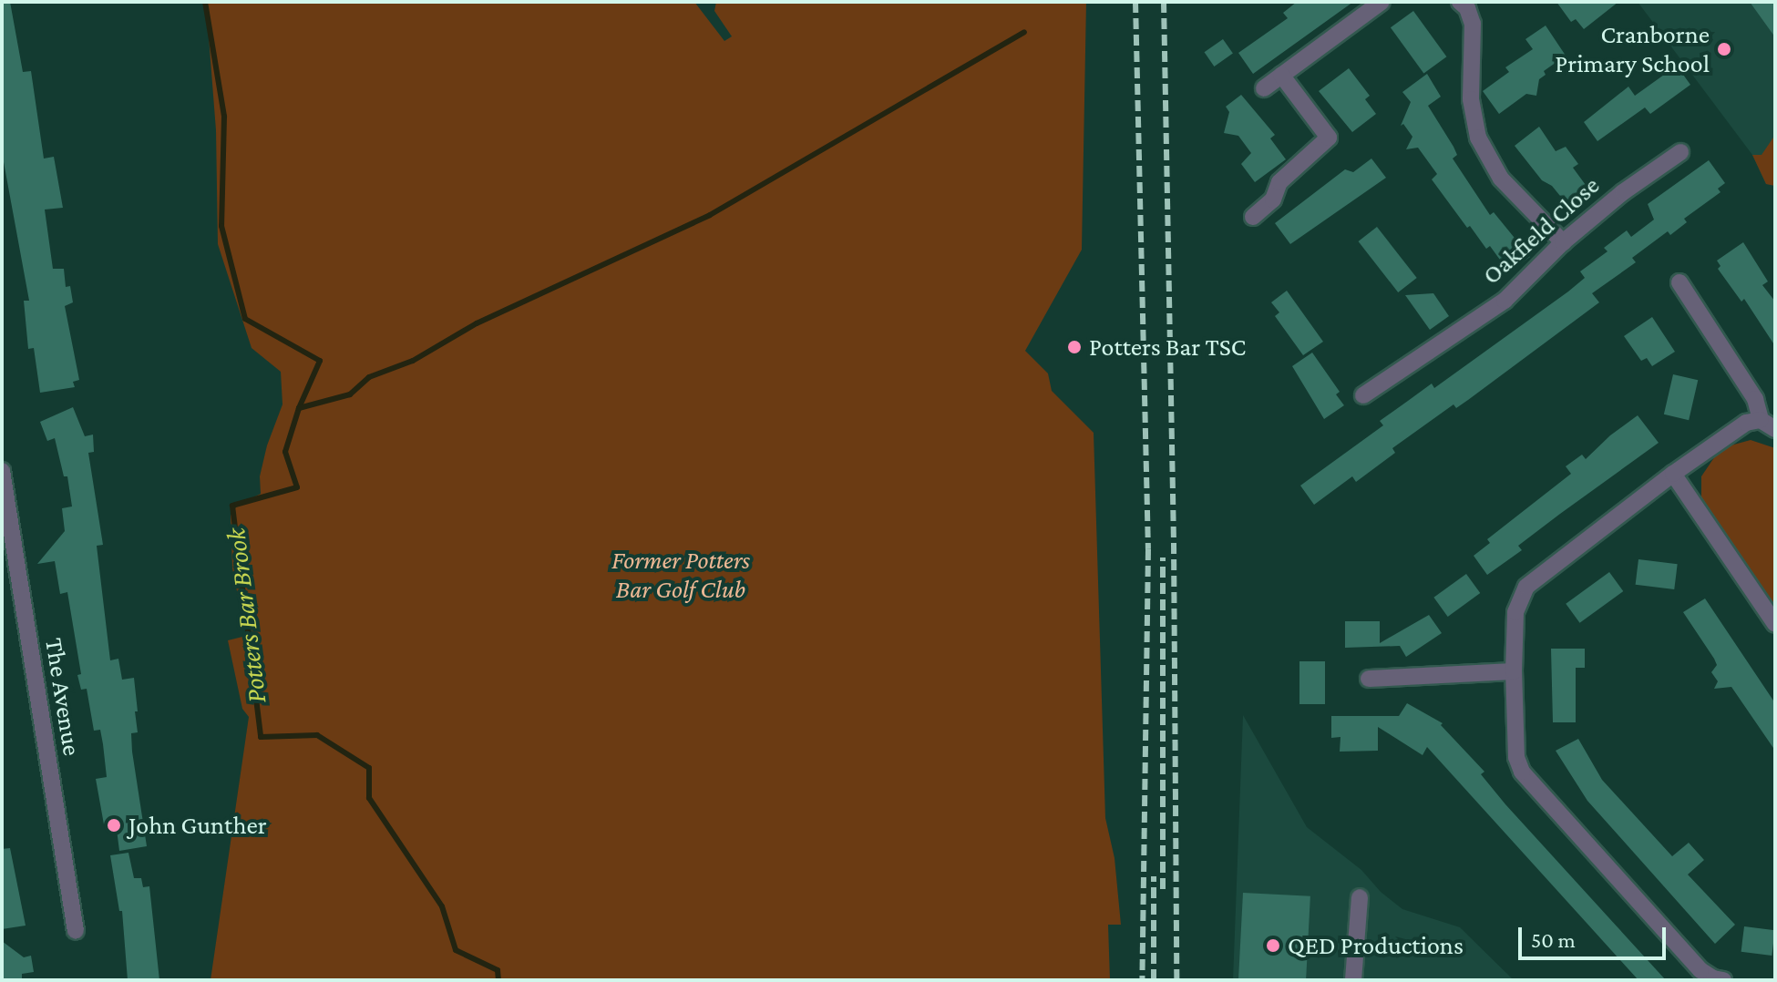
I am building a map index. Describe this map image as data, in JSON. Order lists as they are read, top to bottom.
{
  "streets": {
    "street": ["Oakfield Close", "The Avenue"]
  },
  "water": ["Potters Bar Brook"],
  "parks": ["Former Potters Bar Golf Club"],
  "places": [
    "Cranborne Primary School",
    "Potters Bar TSC",
    "John Gunther",
    "QED Productions"
  ],
  "scale_bar": "50 m"
}
